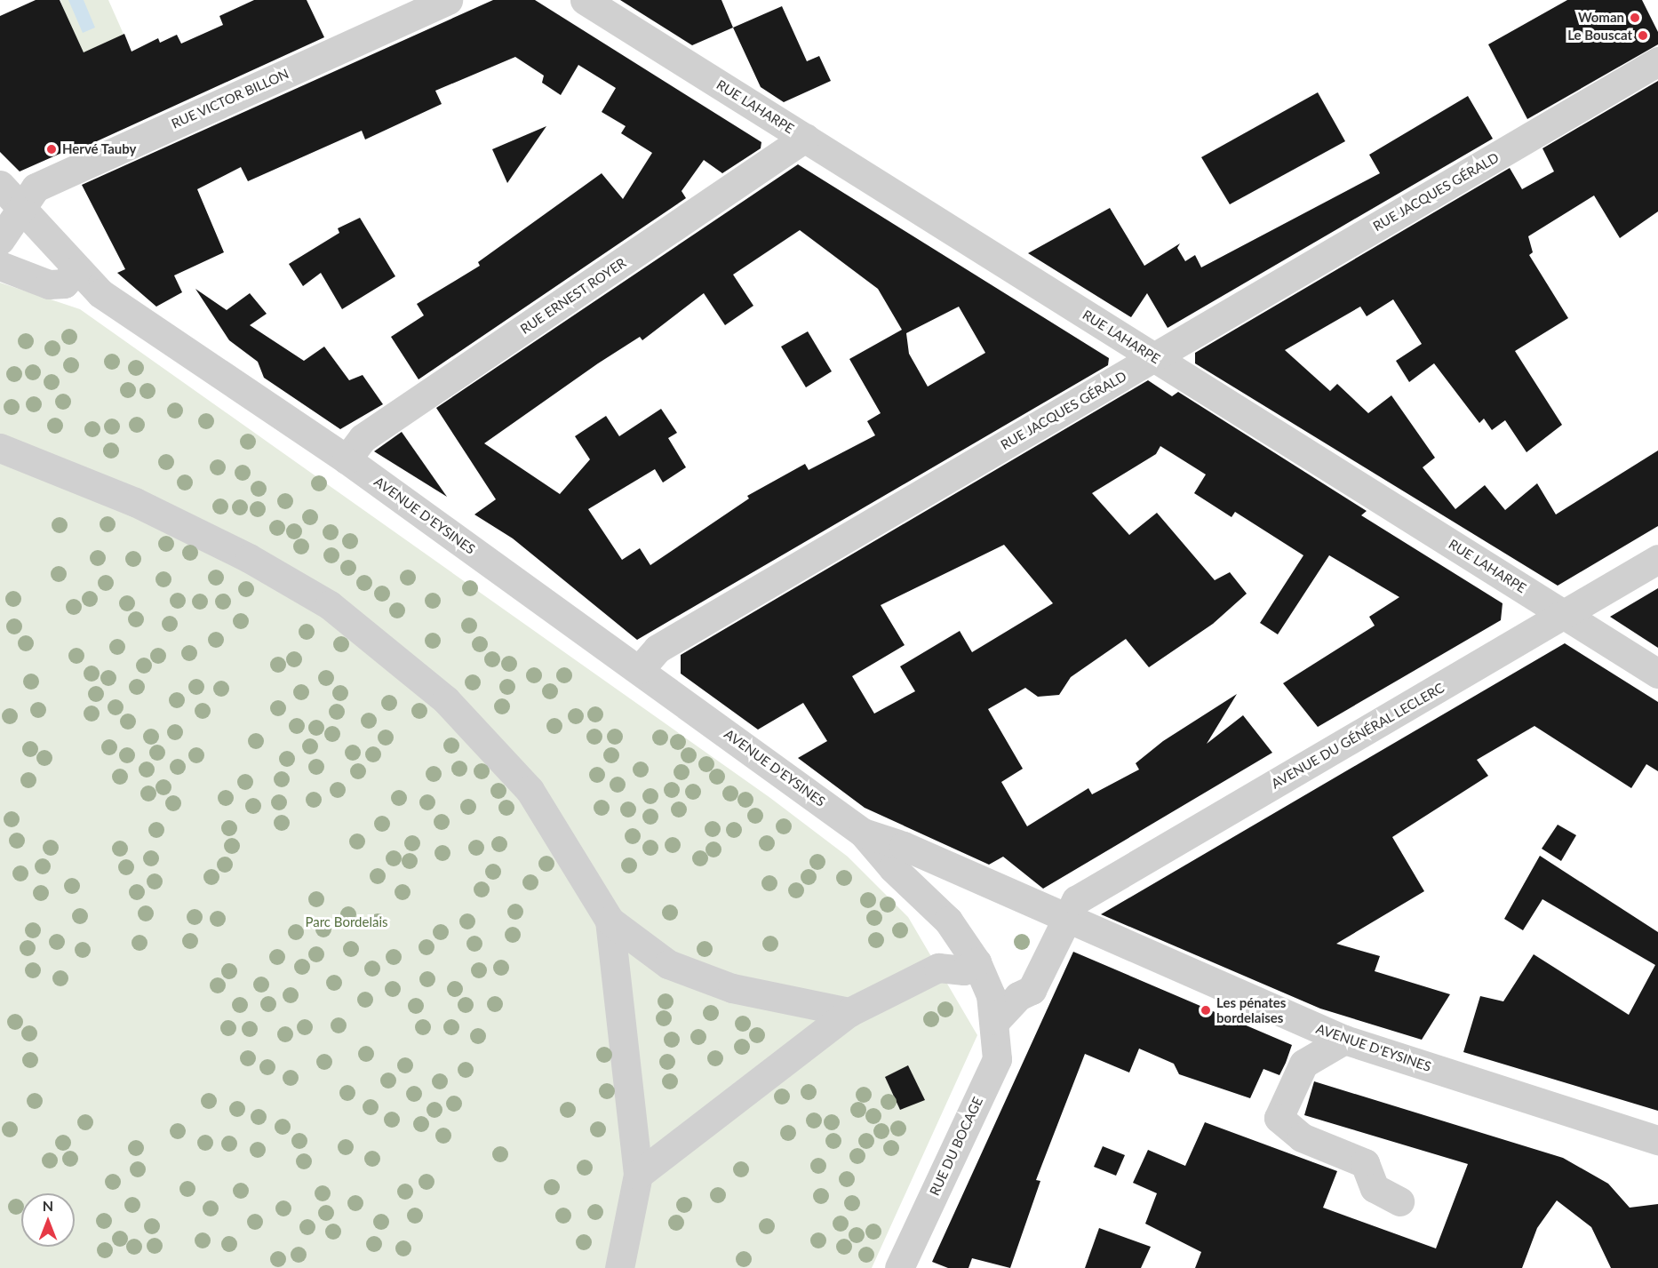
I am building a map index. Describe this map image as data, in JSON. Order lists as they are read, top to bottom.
{
  "streets": {
    "street": [
      "RUE VICTOR BILLON",
      "RUE LAHARPE",
      "RUE JACQUES GÉRALD",
      "RUE ERNEST ROYER",
      "AVENUE D'EYSINES",
      "AVENUE DU GÉNÉRAL LECLERC",
      "RUE DU BOCAGE"
    ]
  },
  "crossings": [
    ["RUE VICTOR BILLON", "AVENUE D'EYSINES"],
    ["RUE LAHARPE", "RUE JACQUES GÉRALD"],
    ["RUE LAHARPE", "RUE ERNEST ROYER"],
    ["RUE LAHARPE", "AVENUE DU GÉNÉRAL LECLERC"],
    ["RUE JACQUES GÉRALD", "AVENUE D'EYSINES"],
    ["RUE ERNEST ROYER", "AVENUE D'EYSINES"],
    ["AVENUE D'EYSINES", "AVENUE DU GÉNÉRAL LECLERC"],
    ["AVENUE D'EYSINES", "RUE DU BOCAGE"]
  ],
  "parks": ["Parc Bordelais"],
  "places": [
    "Woman",
    "Le Bouscat",
    "Hervé Tauby",
    "Les pénates bordelaises"
  ],
  "north": "top"
}
